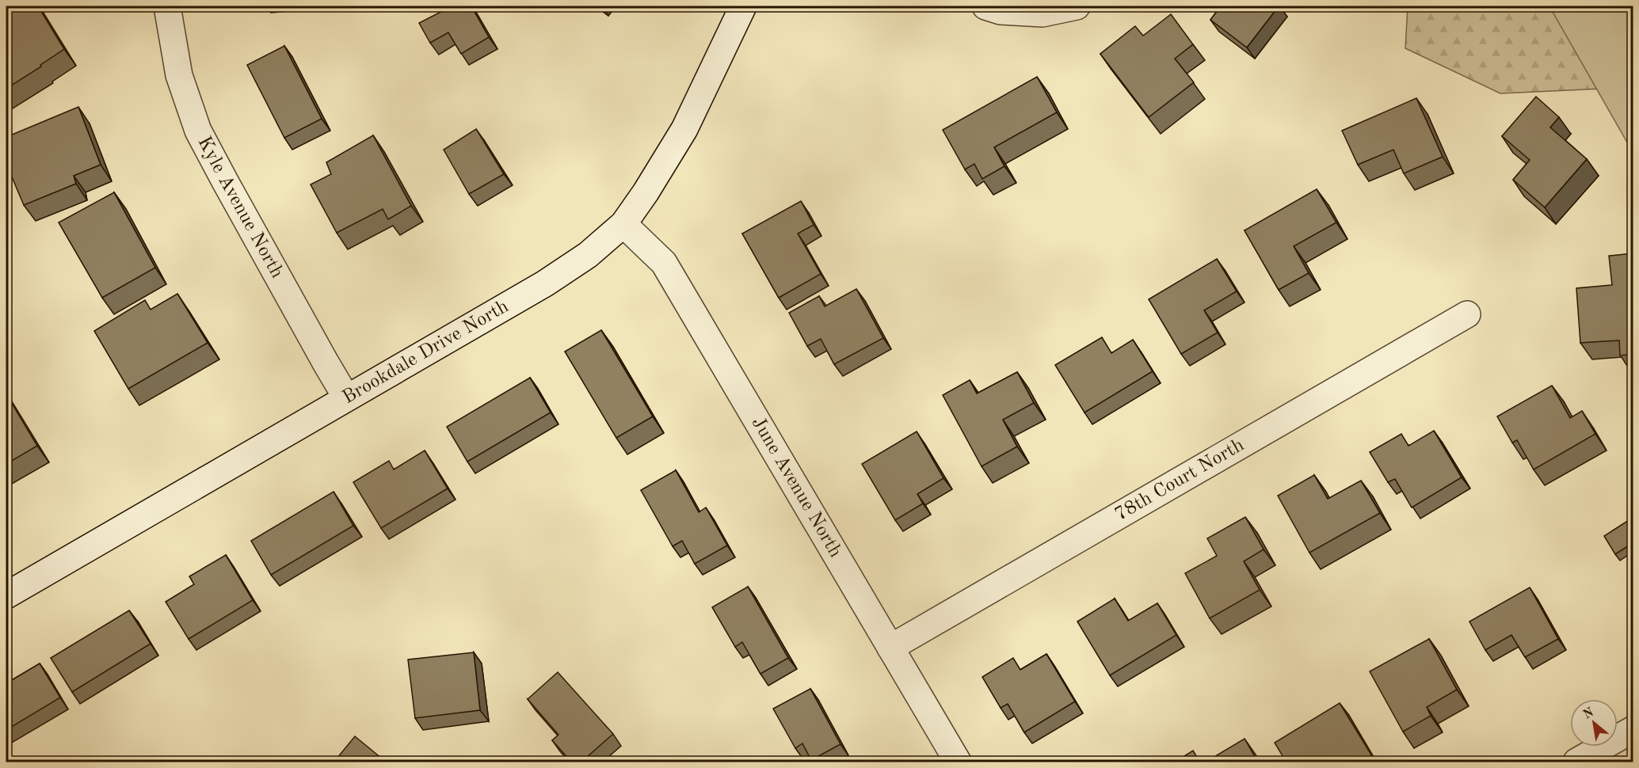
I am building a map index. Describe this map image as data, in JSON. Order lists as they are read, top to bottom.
{
  "streets": {
    "street": [
      "Kyle Avenue North",
      "Brookdale Drive North",
      "78th Court North",
      "June Avenue North"
    ]
  },
  "crossings": [
    ["Kyle Avenue North", "Brookdale Drive North"],
    ["Brookdale Drive North", "June Avenue North"],
    ["78th Court North", "June Avenue North"]
  ],
  "north": "top left"
}
